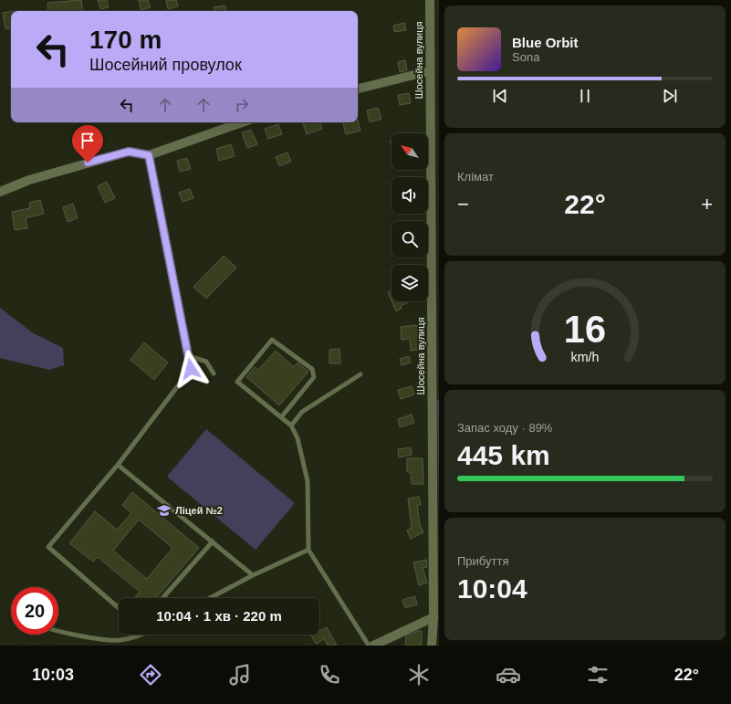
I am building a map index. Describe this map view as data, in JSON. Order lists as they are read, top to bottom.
{
  "streets": {
    "street": ["Шосейна вулиця"]
  },
  "places": {
    "school or university": ["Ліцей №2"]
  },
  "north": "top left",
  "page": {
    "turn": ["170 m", "Шосейний провулок"],
    "song": ["Blue Orbit", "Sona"],
    "tile": [
      "Клімат",
      ["Запас ходу · 89%", "445 km"],
      ["Прибуття", "10:04"]
    ],
    "heat": ["−", "22°", "+"],
    "limit": "20",
    "trip": "10:04 · 1 хв · 220 m",
    "tabs": ["10:03", "22°"],
    "gauge": ["16", "km/h"]
  }
}
